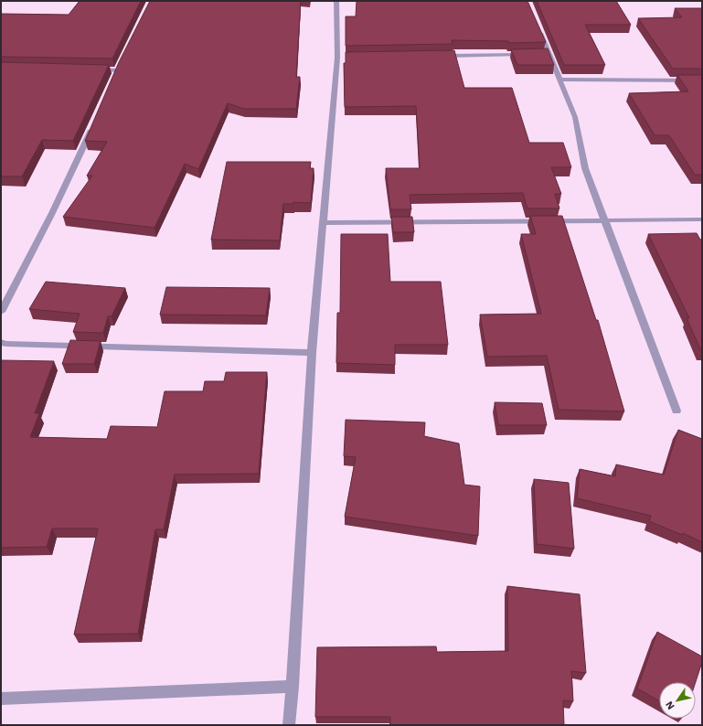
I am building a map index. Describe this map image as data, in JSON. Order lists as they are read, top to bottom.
{
  "north": "bottom left"
}
